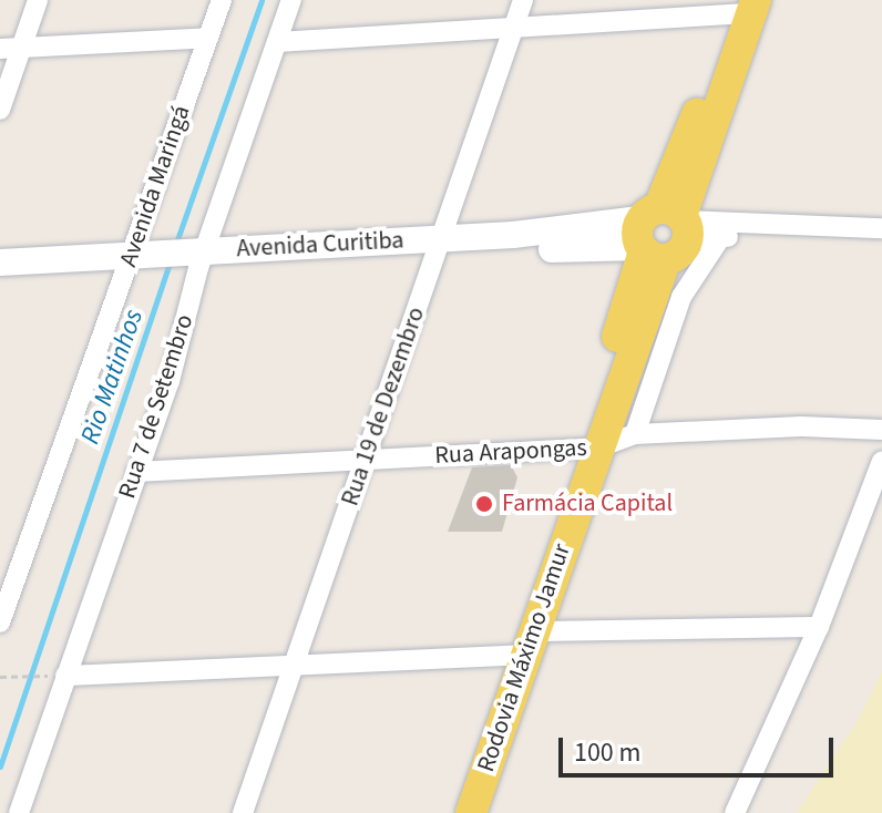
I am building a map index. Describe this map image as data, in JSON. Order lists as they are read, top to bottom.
{
  "streets": {
    "main road": ["Avenida Curitiba", "Rodovia Máximo Jamur"],
    "street": [
      "Avenida Maringá",
      "Rua 7 de Setembro",
      "Rua 19 de Dezembro",
      "Rua Arapongas"
    ]
  },
  "crossings": [
    ["Avenida Maringá", "Avenida Curitiba"],
    ["Avenida Curitiba", "Rua 7 de Setembro"],
    ["Avenida Curitiba", "Rua 19 de Dezembro"],
    ["Avenida Curitiba", "Rodovia Máximo Jamur"],
    ["Rua 7 de Setembro", "Rua Arapongas"],
    ["Rua 19 de Dezembro", "Rua Arapongas"],
    ["Rua Arapongas", "Rodovia Máximo Jamur"]
  ],
  "water": ["Rio Matinhos"],
  "places": ["Farmácia Capital"],
  "scale_bar": "100 m"
}
